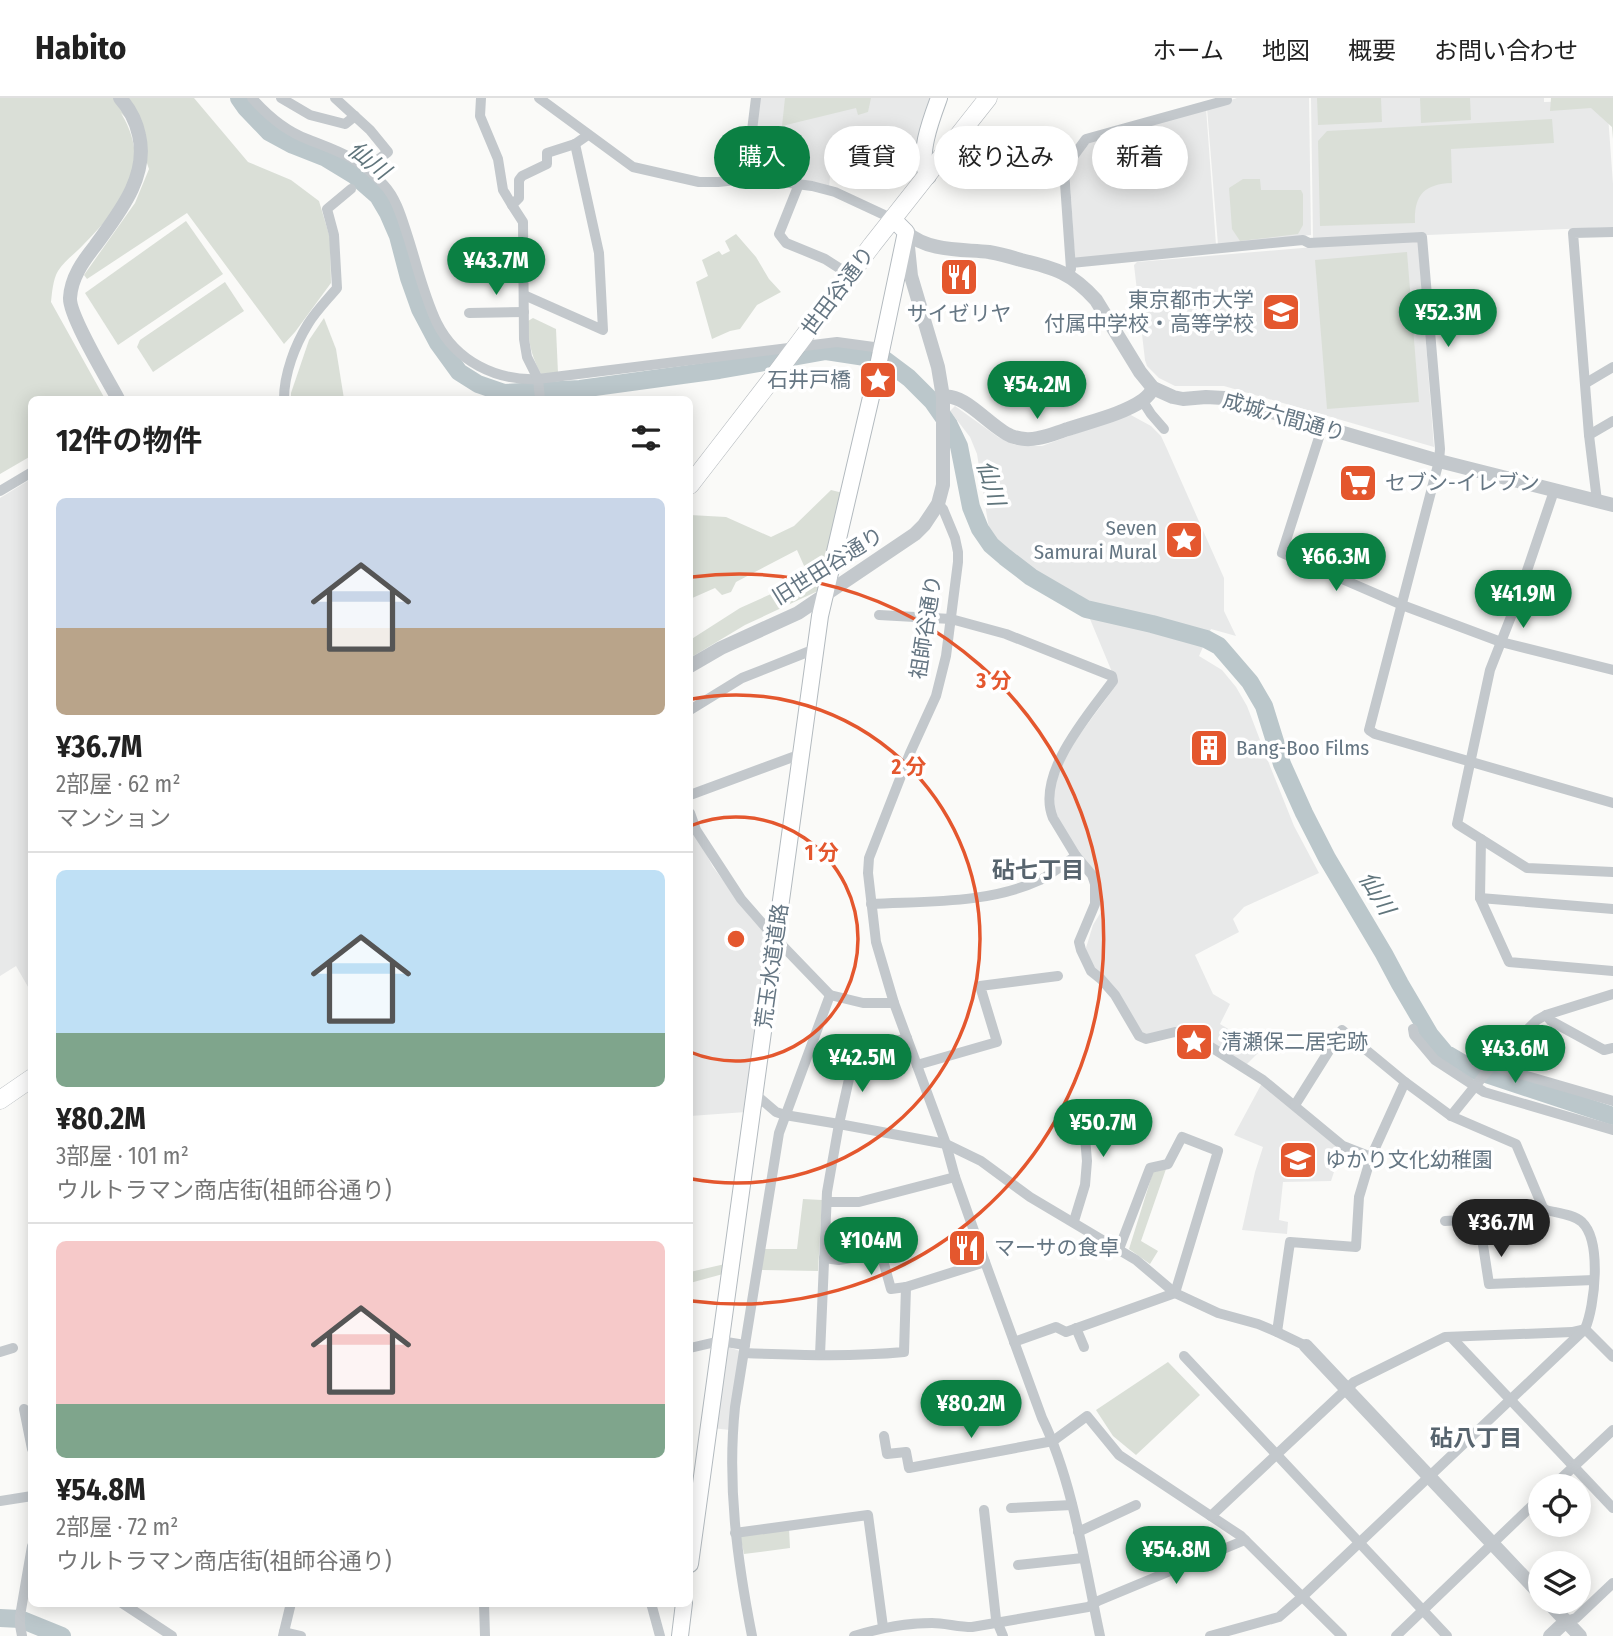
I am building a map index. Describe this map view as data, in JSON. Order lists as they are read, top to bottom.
{
  "streets": {
    "main road": ["世田谷通り", "荒玉水道道路"],
    "street": ["成城六間通り", "旧世田谷通り", "祖師谷通り"]
  },
  "crossings": [
    ["旧世田谷通り", "祖師谷通り"],
    ["旧世田谷通り", "荒玉水道道路"]
  ],
  "districts": ["砧七丁目", "砧八丁目"],
  "water": ["仙川"],
  "places": {
    "restaurant": ["サイゼリヤ", "マーサの食卓"],
    "school or university": ["東京都市大学 付属中学校・高等学校", "ゆかり文化幼稚園"],
    "place": ["石井戸橋", "Seven Samurai Mural", "清瀬保二居宅跡"],
    "supermarket": ["セブン-イレブン"],
    "building": ["Bang-Boo Films"]
  },
  "page": {
    "header": "Habito",
    "nav": [
      "ホーム",
      "地図",
      "概要",
      "お問い合わせ"
    ],
    "chip": [
      "購入",
      "賃貸",
      "絞り込み",
      "新着"
    ],
    "price": [
      "¥43.7M",
      "¥52.3M",
      "¥54.2M",
      "¥66.3M",
      "¥41.9M",
      "¥43.6M",
      "¥42.5M",
      "¥50.7M",
      "¥36.7M",
      "¥104M",
      "¥80.2M",
      "¥54.8M"
    ],
    "heading": "12件の物件",
    "list": [
      {
        "name": "¥36.7M",
        "note": "2部屋 · 62 m² · マンション"
      },
      {
        "name": "¥80.2M",
        "note": "3部屋 · 101 m² · ウルトラマン商店街(祖師谷通り)"
      },
      {
        "name": "¥54.8M",
        "note": "2部屋 · 72 m² · ウルトラマン商店街(祖師谷通り)"
      }
    ]
  },
  "rings": ["3 分", "2 分", "1 分"]
}
